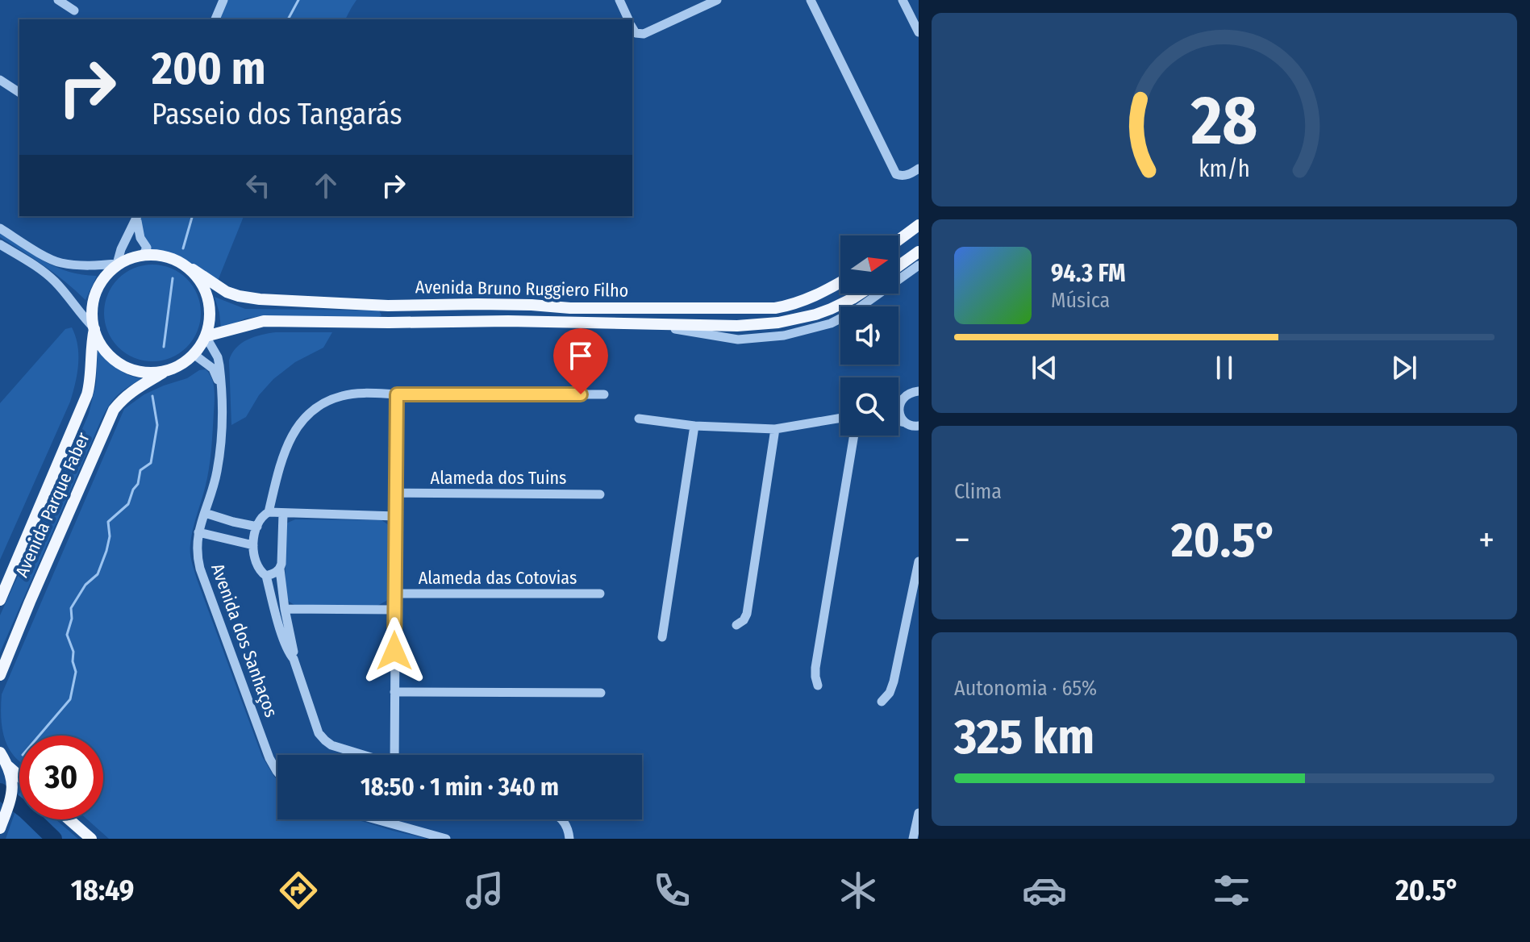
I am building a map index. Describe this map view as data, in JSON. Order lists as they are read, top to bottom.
{
  "streets": {
    "main road": ["Avenida Bruno Ruggiero Filho", "Avenida Parque Faber"],
    "street": ["Alameda dos Tuins", "Alameda das Cotovias", "Avenida dos Sanhaços"]
  },
  "crossings": [
    ["Avenida Bruno Ruggiero Filho", "Avenida Parque Faber"],
    ["Avenida Bruno Ruggiero Filho", "Avenida dos Sanhaços"],
    ["Avenida Parque Faber", "Avenida dos Sanhaços"]
  ],
  "north": "right",
  "page": {
    "turn": ["200 m", "Passeio dos Tangarás"],
    "song": ["94.3 FM", "Música"],
    "tile": [
      "Clima",
      ["Autonomia · 65%", "325 km"]
    ],
    "heat": ["−", "20.5°", "+"],
    "limit": "30",
    "trip": "18:50 · 1 min · 340 m",
    "tabs": ["18:49", "20.5°"],
    "gauge": ["28", "km/h"]
  }
}
